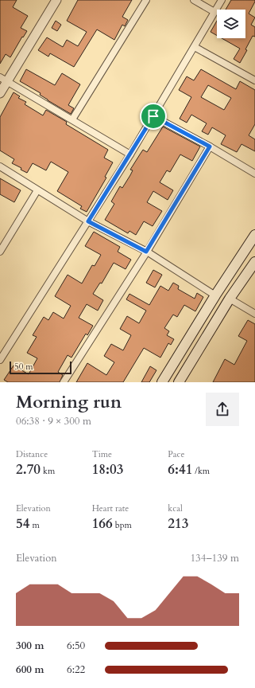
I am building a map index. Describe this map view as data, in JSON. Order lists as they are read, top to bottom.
{
  "scale_bar": "50 m",
  "page": {
    "scale": "50 m",
    "heading": ["Morning run", "06:38 · 9 × 300 m"],
    "stats": [
      ["Distance", "2.70 km"],
      ["Time", "18:03"],
      ["Pace", "6:41 /km"],
      ["Elevation", "54 m"],
      ["Heart rate", "166 bpm"],
      ["kcal", "213"]
    ],
    "chart": ["Elevation", "134–139 m"],
    "list": [
      {
        "name": "300 m",
        "note": "6:50"
      },
      {
        "name": "600 m",
        "note": "6:22"
      }
    ]
  }
}
